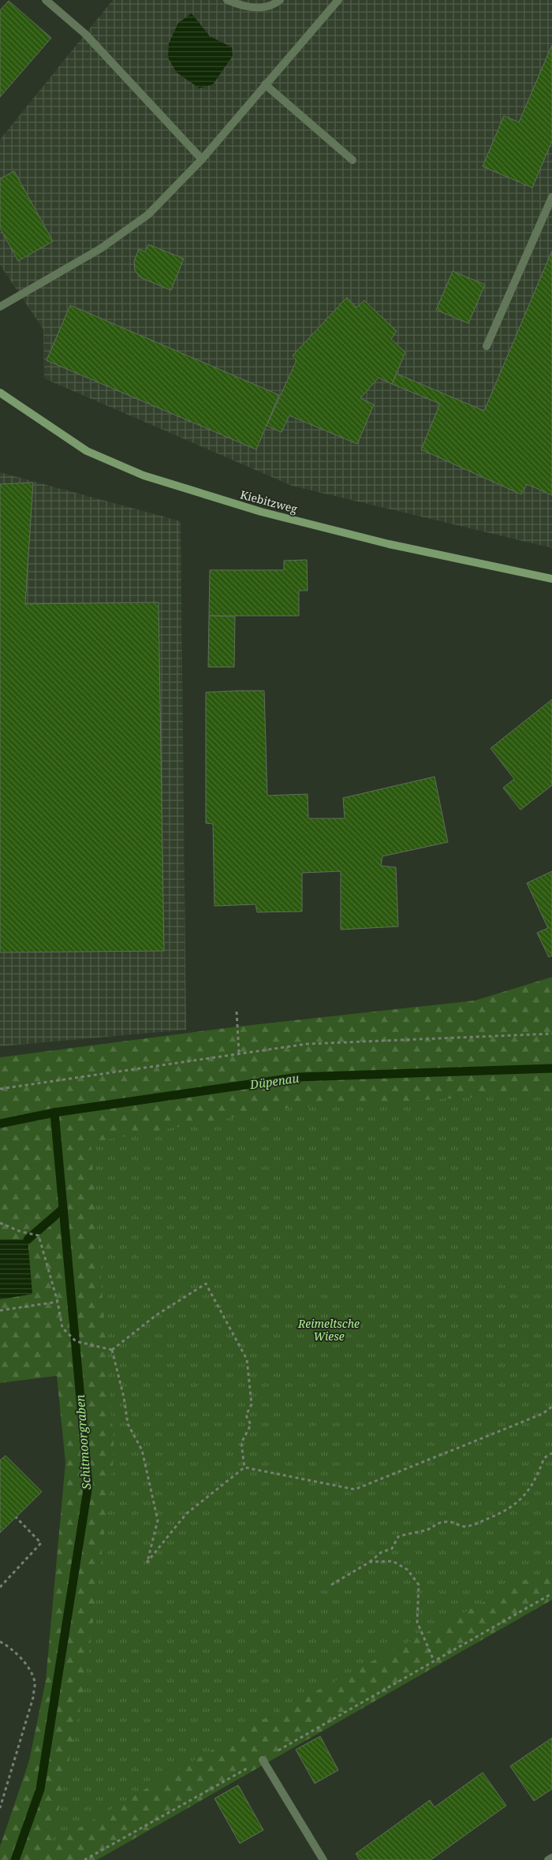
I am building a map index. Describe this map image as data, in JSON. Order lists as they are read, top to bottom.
{
  "streets": {
    "street": ["Kiebitzweg"]
  },
  "water": ["Düpenau", "Schitmoorgraben"],
  "parks": ["Reimeltsche Wiese"]
}
